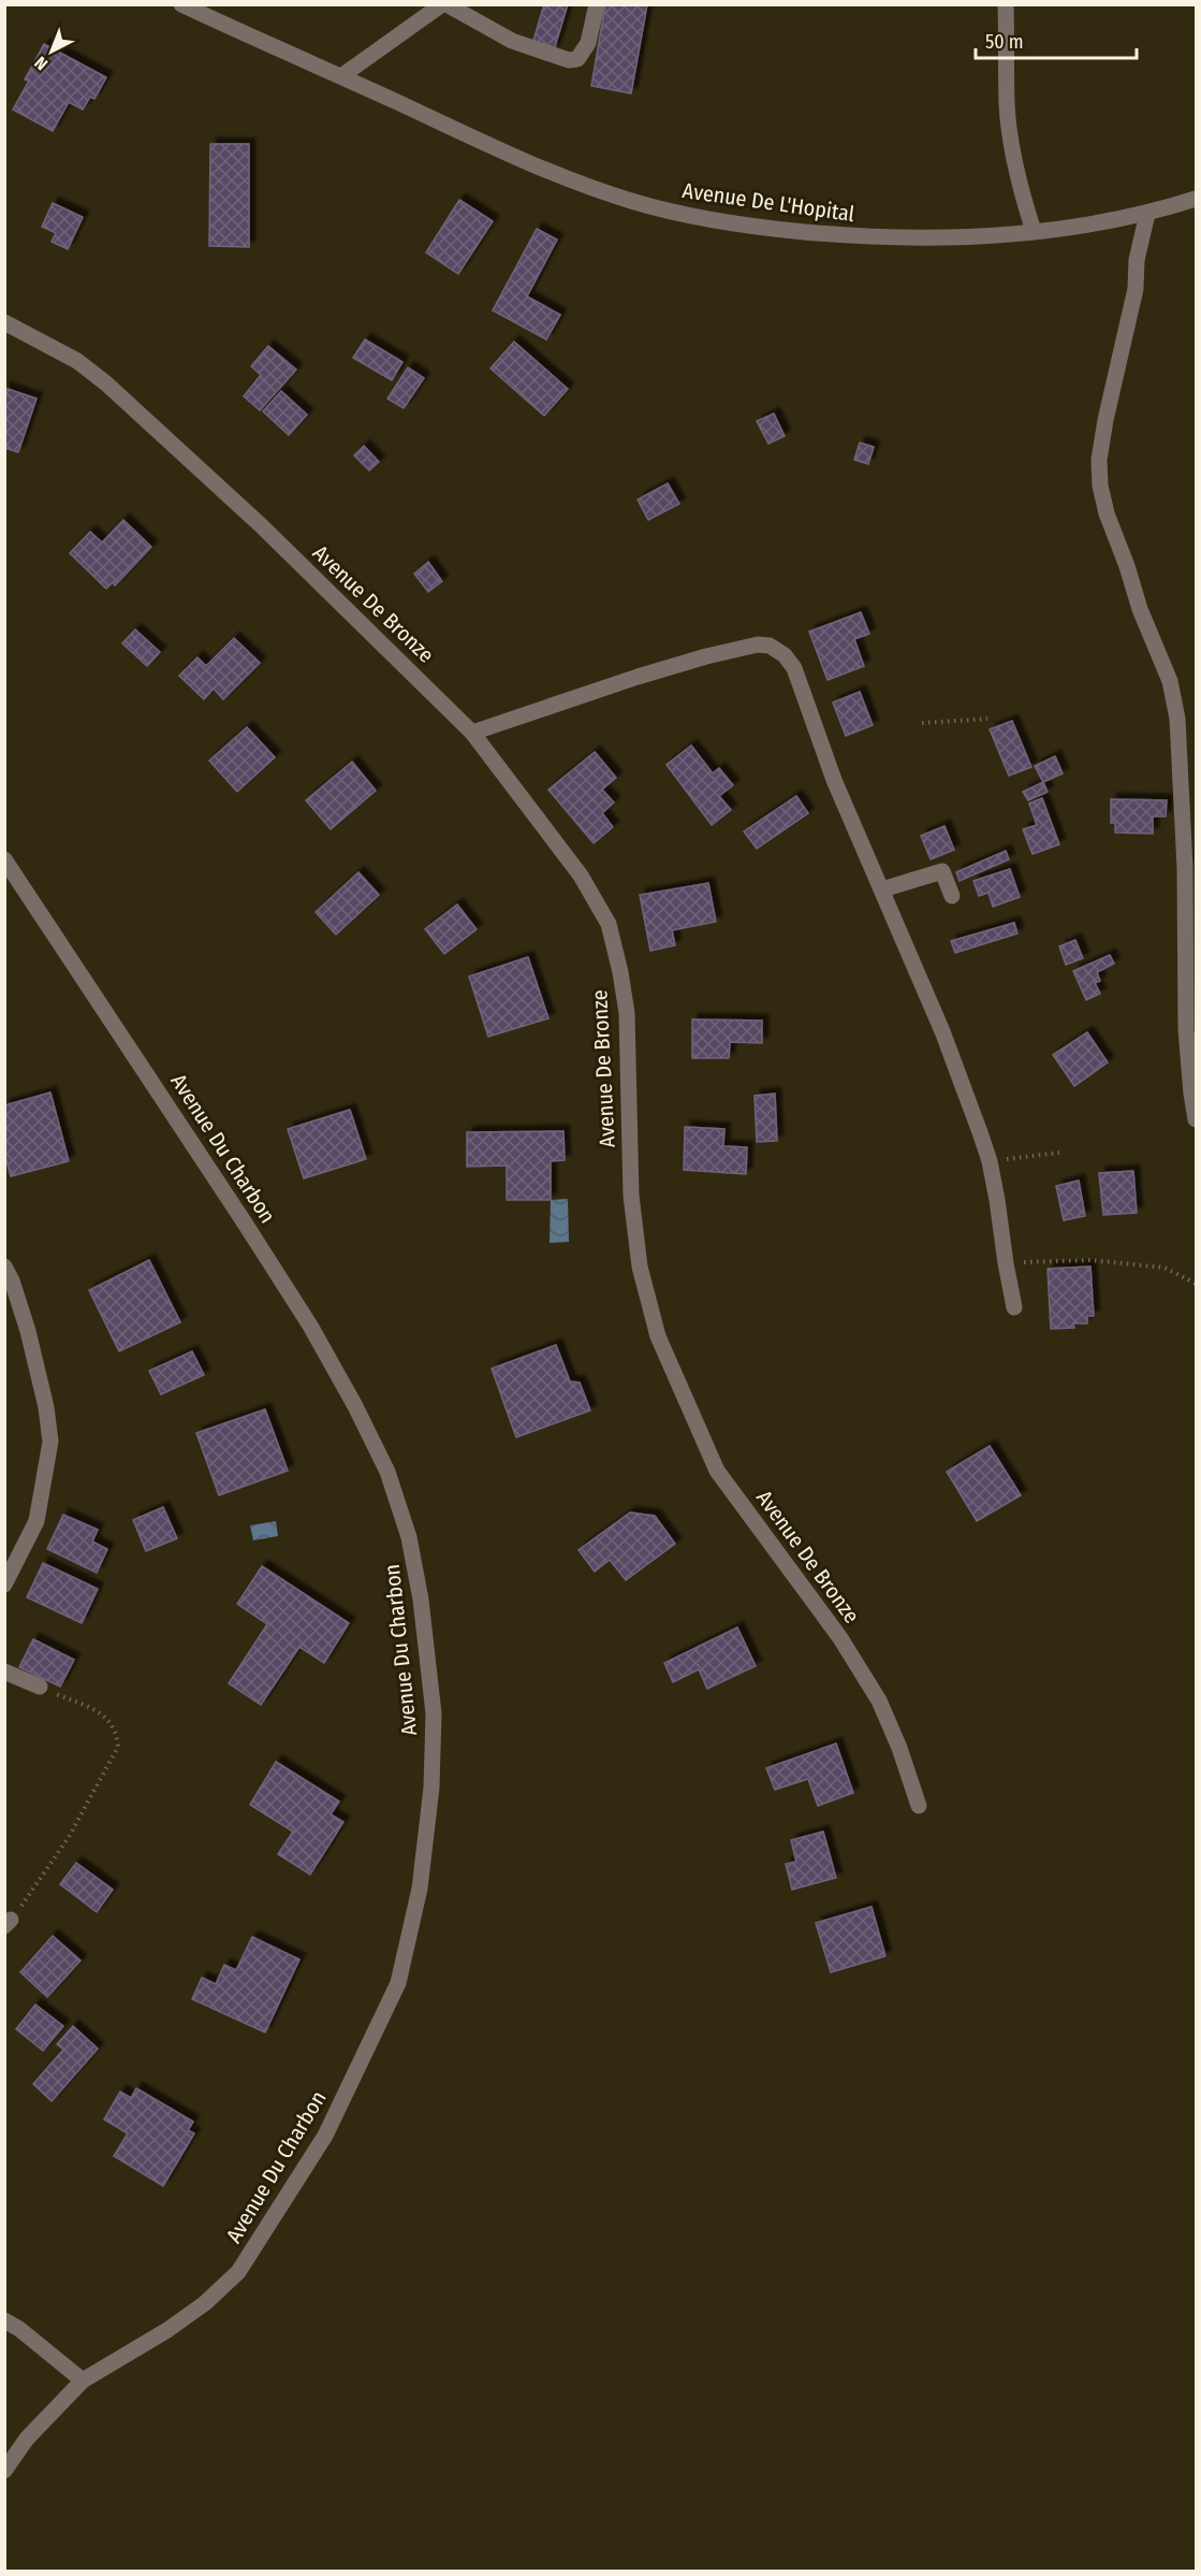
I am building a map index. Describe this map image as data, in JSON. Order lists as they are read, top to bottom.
{
  "streets": {
    "street": ["Avenue De L'Hopital", "Avenue De Bronze", "Avenue Du Charbon"]
  },
  "scale_bar": "50 m",
  "north": "bottom left"
}
